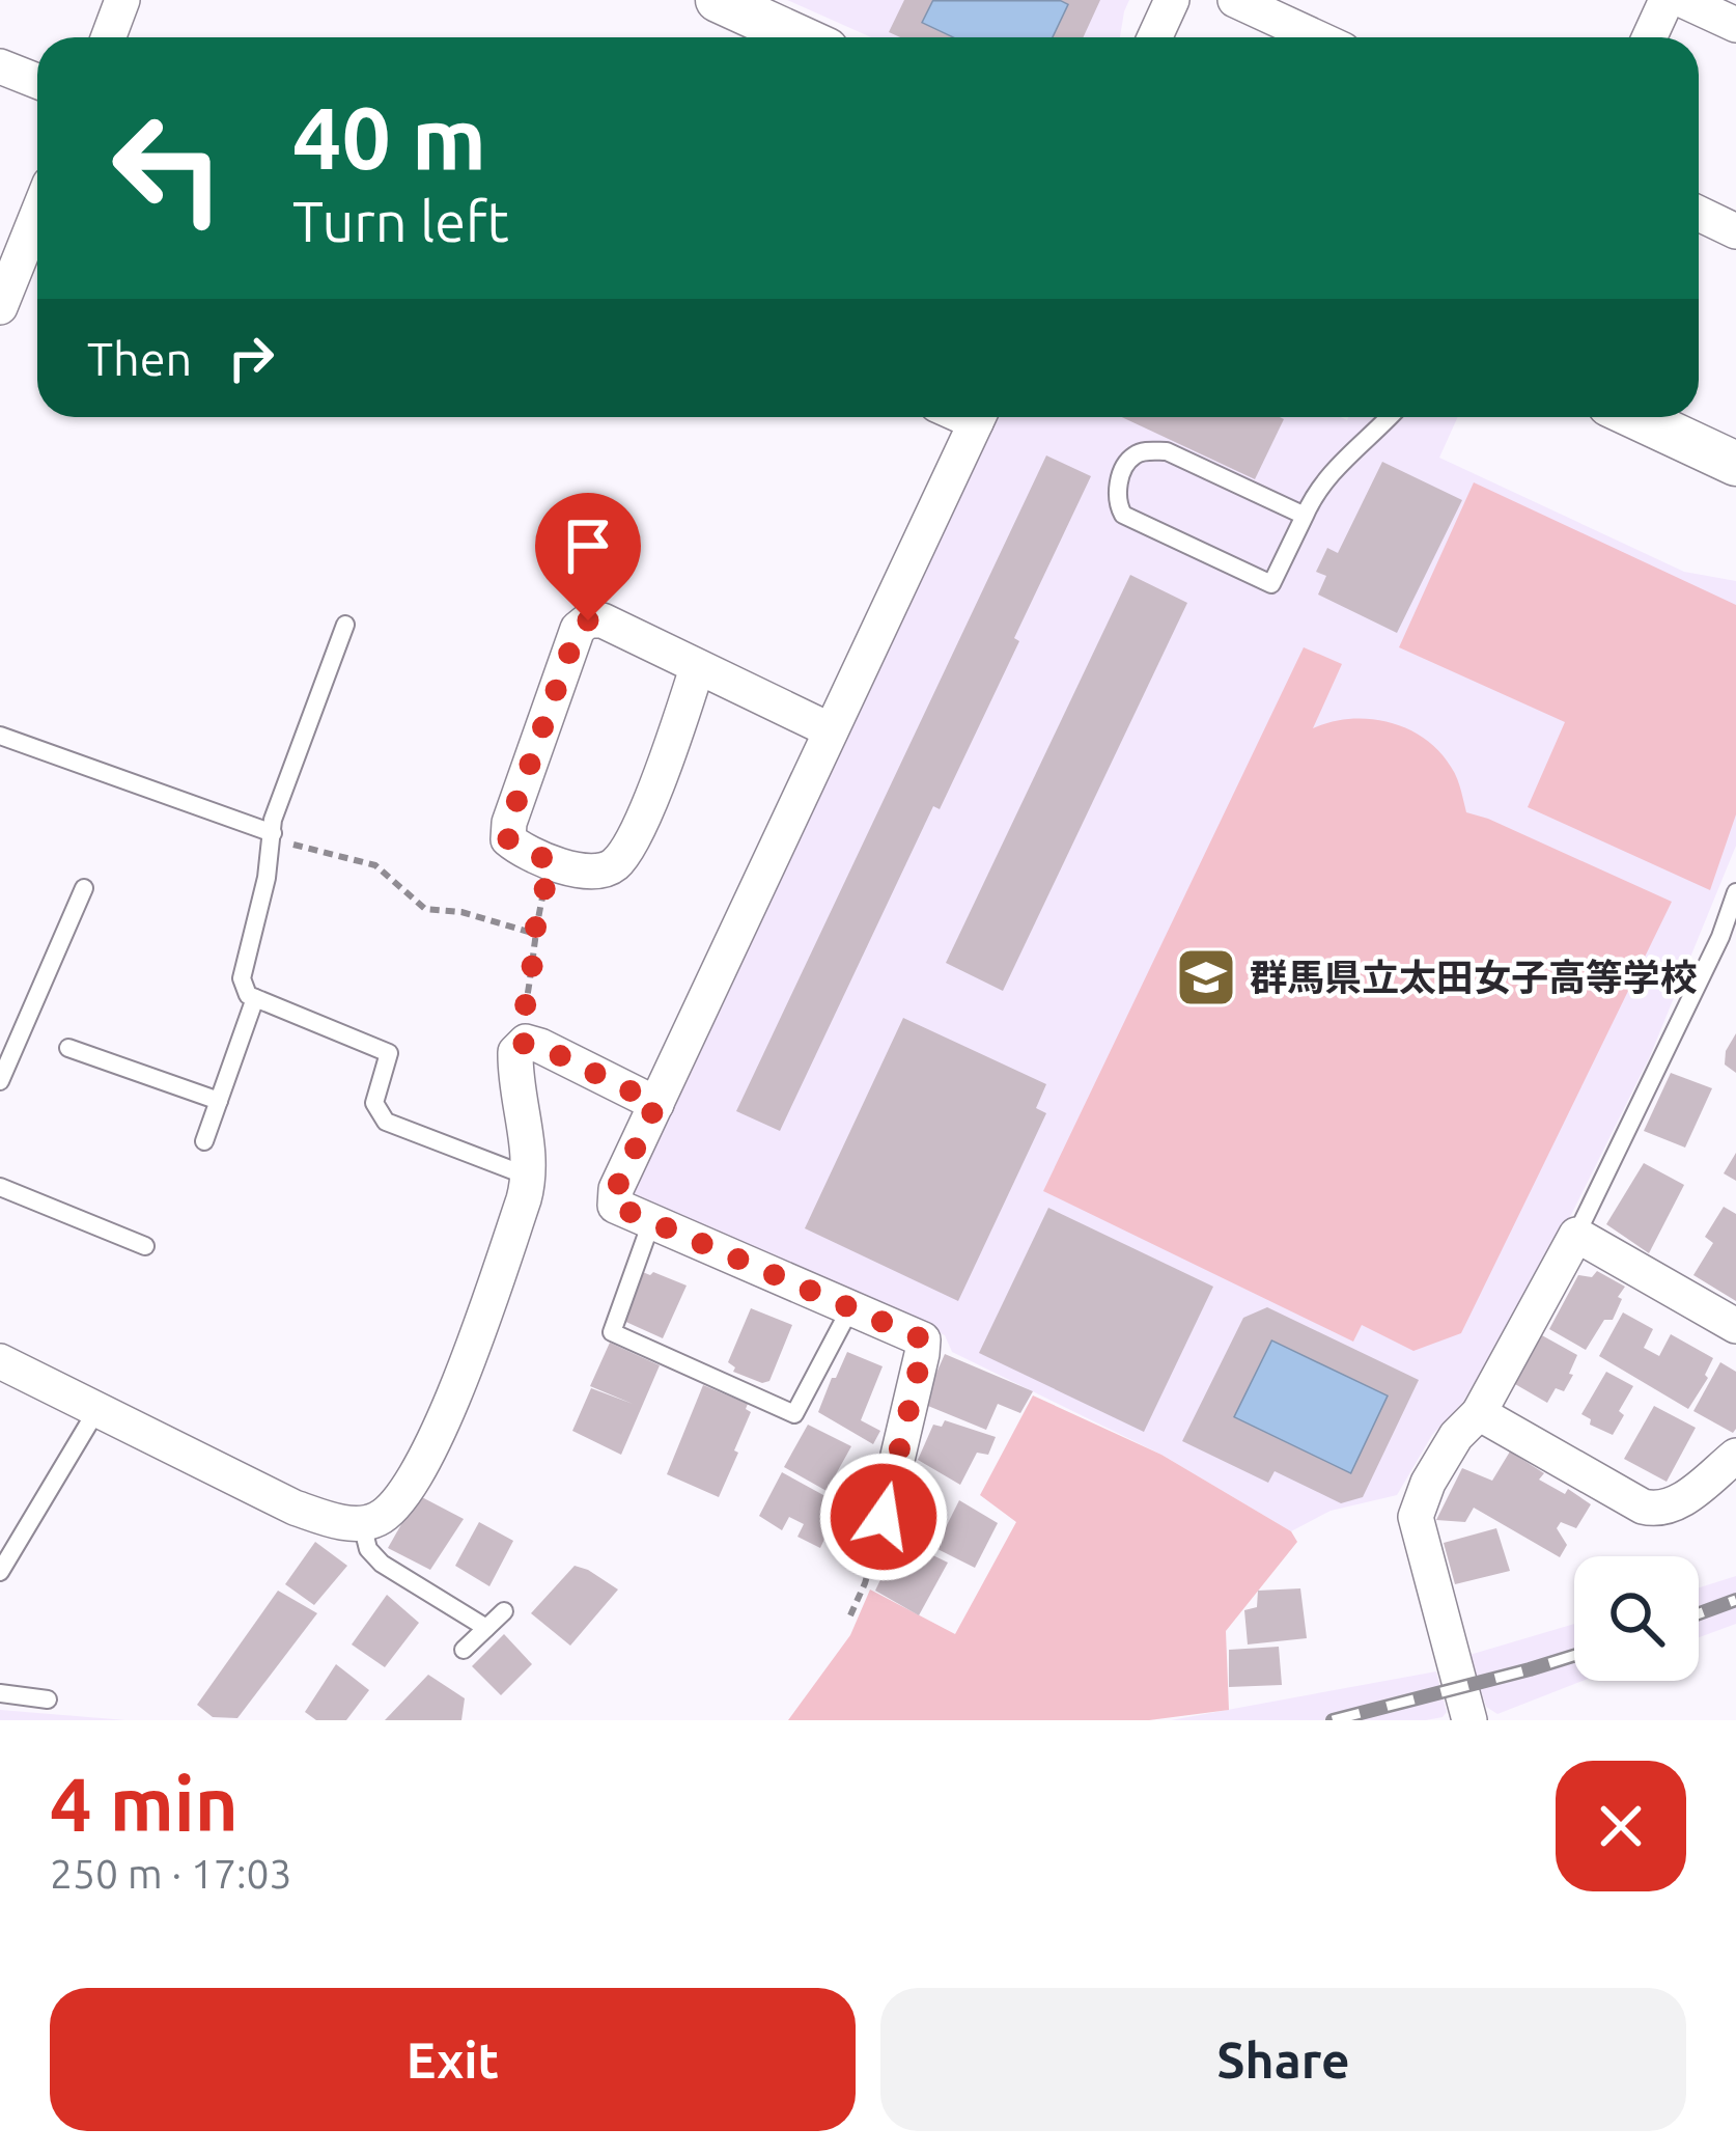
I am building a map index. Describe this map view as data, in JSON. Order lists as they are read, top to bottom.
{
  "places": {
    "school or university": ["群馬県立太田女子高等学校"]
  },
  "page": {
    "turn": ["40 m", "Turn left"],
    "then": "Then",
    "heading": ["4 min", "250 m · 17:03"],
    "buttons": ["Exit", "Share"]
  }
}
